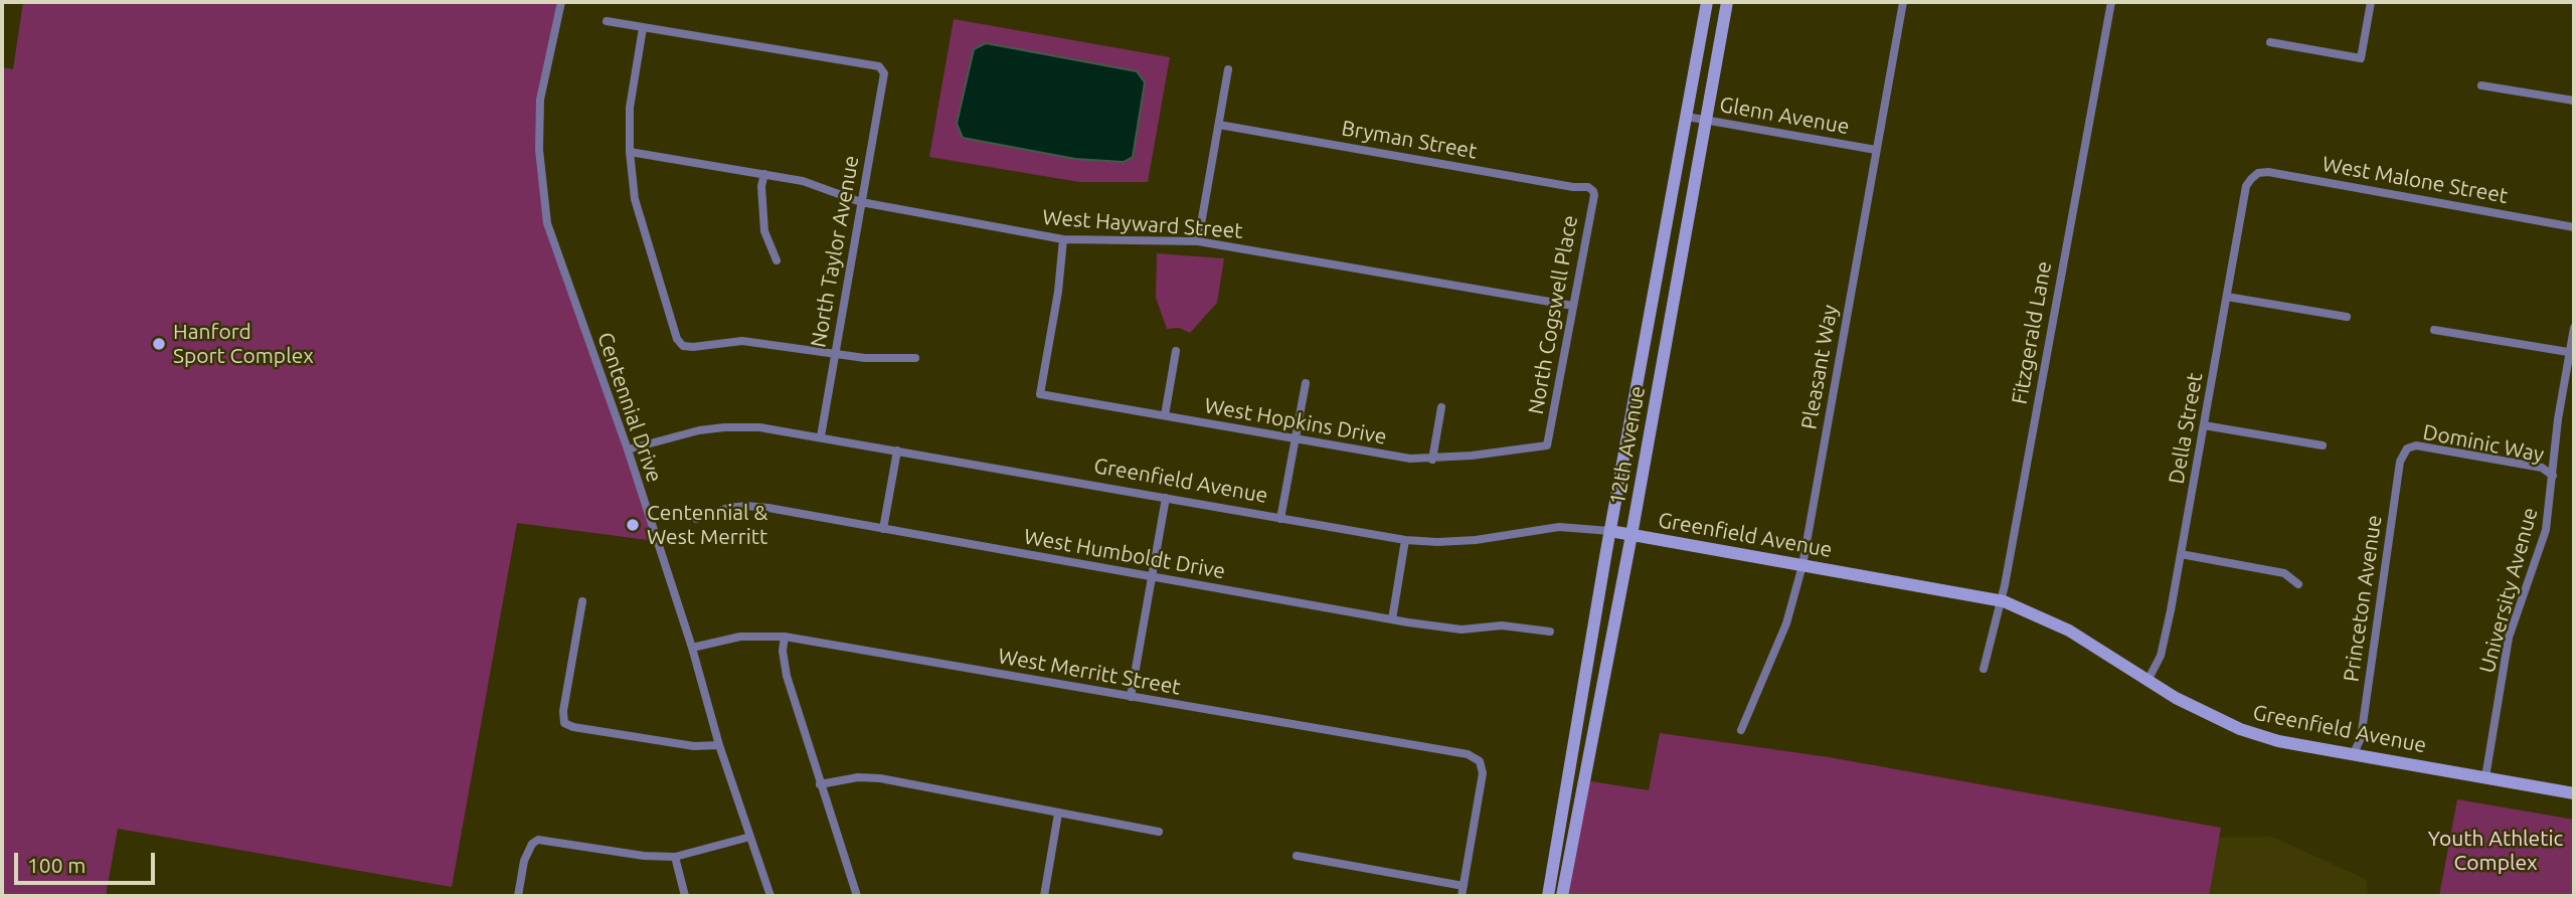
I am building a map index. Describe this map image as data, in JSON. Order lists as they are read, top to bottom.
{
  "streets": {
    "main road": ["12th Avenue", "Greenfield Avenue"],
    "street": [
      "Glenn Avenue",
      "Bryman Street",
      "West Malone Street",
      "West Hayward Street",
      "North Taylor Avenue",
      "North Cogswell Place",
      "Fitzgerald Lane",
      "Pleasant Way",
      "Centennial Drive",
      "West Hopkins Drive",
      "Della Street",
      "Dominic Way",
      "West Humboldt Drive",
      "University Avenue",
      "Princeton Avenue",
      "West Merritt Street"
    ]
  },
  "crossings": [
    ["Glenn Avenue", "Pleasant Way"],
    ["Glenn Avenue", "12th Avenue"],
    ["Bryman Street", "North Cogswell Place"],
    ["West Malone Street", "Della Street"],
    ["West Hayward Street", "North Taylor Avenue"],
    ["West Hayward Street", "North Cogswell Place"],
    ["West Hayward Street", "West Hopkins Drive"],
    ["North Taylor Avenue", "Greenfield Avenue"],
    ["North Cogswell Place", "West Hopkins Drive"],
    ["Fitzgerald Lane", "Greenfield Avenue"],
    ["Pleasant Way", "Greenfield Avenue"],
    ["Centennial Drive", "Greenfield Avenue"],
    ["Centennial Drive", "West Merritt Street"],
    ["Della Street", "Greenfield Avenue"],
    ["Dominic Way", "University Avenue"],
    ["Dominic Way", "Princeton Avenue"],
    ["12th Avenue", "Greenfield Avenue"],
    ["Greenfield Avenue", "University Avenue"],
    ["Greenfield Avenue", "Princeton Avenue"]
  ],
  "parks": ["Youth Athletic Complex"],
  "places": ["Hanford Sport Complex", "Centennial & West Merritt"],
  "scale_bar": "100 m"
}
